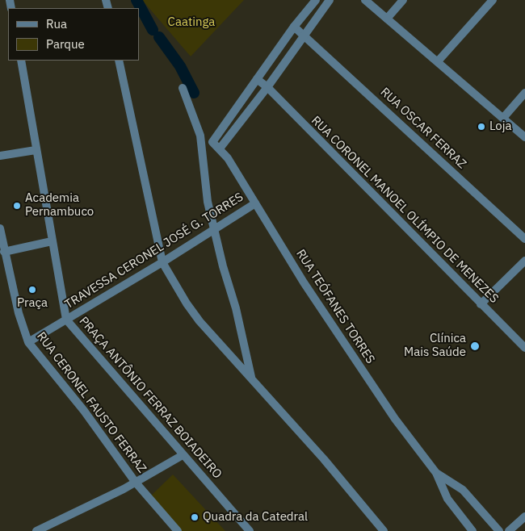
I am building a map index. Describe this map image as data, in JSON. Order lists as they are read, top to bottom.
{
  "streets": {
    "street": [
      "RUA OSCAR FERRAZ",
      "RUA CORONEL MANOEL OLÍMPIO DE MENEZES",
      "TRAVESSA CERONEL JOSÉ G. TORRES",
      "RUA TEÓFANES TORRES",
      "PRAÇA ANTÔNIO FERRAZ BOIADEIRO",
      "RUA CERONEL FAUSTO FERRAZ"
    ]
  },
  "crossings": [
    ["TRAVESSA CERONEL JOSÉ G. TORRES", "RUA TEÓFANES TORRES"],
    ["TRAVESSA CERONEL JOSÉ G. TORRES", "PRAÇA ANTÔNIO FERRAZ BOIADEIRO"],
    ["TRAVESSA CERONEL JOSÉ G. TORRES", "RUA CERONEL FAUSTO FERRAZ"]
  ],
  "parks": ["Caatinga"],
  "places": [
    "Loja",
    "Academia Pernambuco",
    "Praça",
    "Clínica Mais Saúde",
    "Quadra da Catedral"
  ],
  "legend": ["Rua", "Parque"]
}
